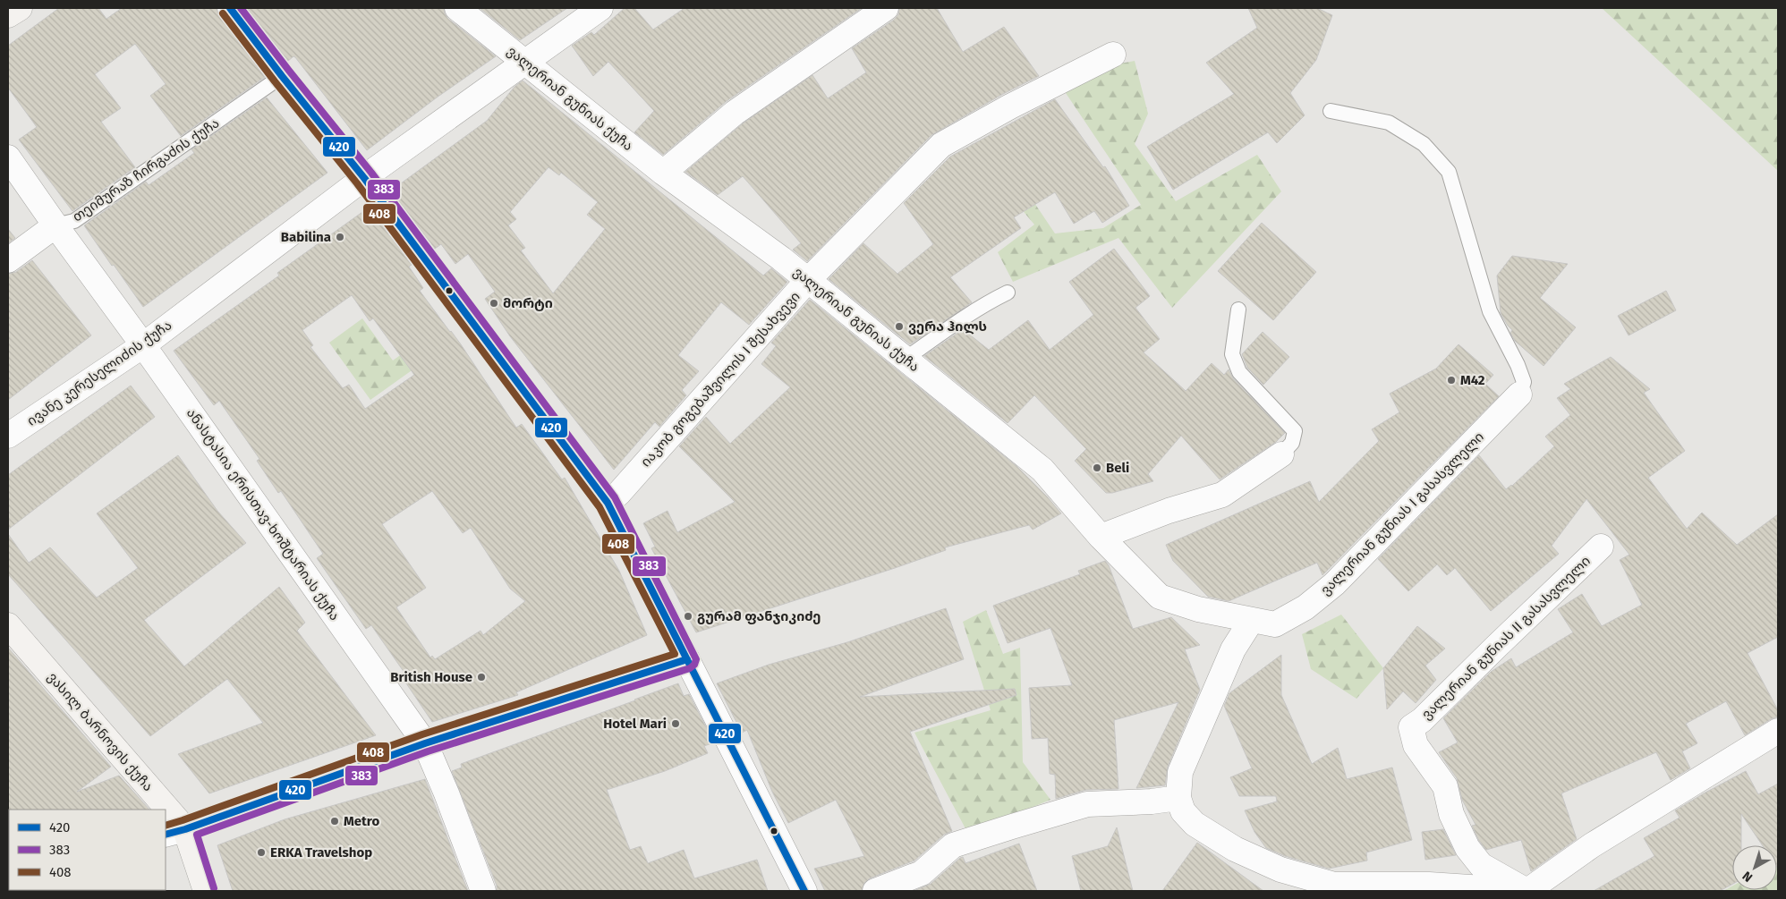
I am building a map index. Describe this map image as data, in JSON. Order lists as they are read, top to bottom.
{
  "streets": {
    "street": [
      "ვალერიან გუნიას ქუჩა",
      "თეიმურაზ ჩირგაძის ქუჩა",
      "ივანე კერესელიძის ქუჩა",
      "იაკობ გოგებაშვილის I შესახვევი",
      "ვალერიან გუნიას I გასასვლელი",
      "ანასტასია ერისთავ-ხოშტარიას ქუჩა",
      "ვალერიან გუნიას II გასასვლელი",
      "ვასილ ბარნოვის ქუჩა"
    ]
  },
  "crossings": [
    ["ვალერიან გუნიას ქუჩა", "ივანე კერესელიძის ქუჩა"],
    ["ვალერიან გუნიას ქუჩა", "იაკობ გოგებაშვილის I შესახვევი"],
    ["ვალერიან გუნიას ქუჩა", "ვალერიან გუნიას I გასასვლელი"],
    ["თეიმურაზ ჩირგაძის ქუჩა", "ანასტასია ერისთავ-ხოშტარიას ქუჩა"],
    ["ივანე კერესელიძის ქუჩა", "ანასტასია ერისთავ-ხოშტარიას ქუჩა"]
  ],
  "places": [
    "Babilina",
    "მორტი",
    "ვერა ჰილს",
    "M42",
    "Beli",
    "გურამ ფანჯიკიძე",
    "British House",
    "Hotel Mari",
    "Metro",
    "ERKA Travelshop"
  ],
  "lines": ["transit line 420", "transit line 383", "transit line 408"],
  "legend": ["420", "383", "408"],
  "north": "bottom left"
}
